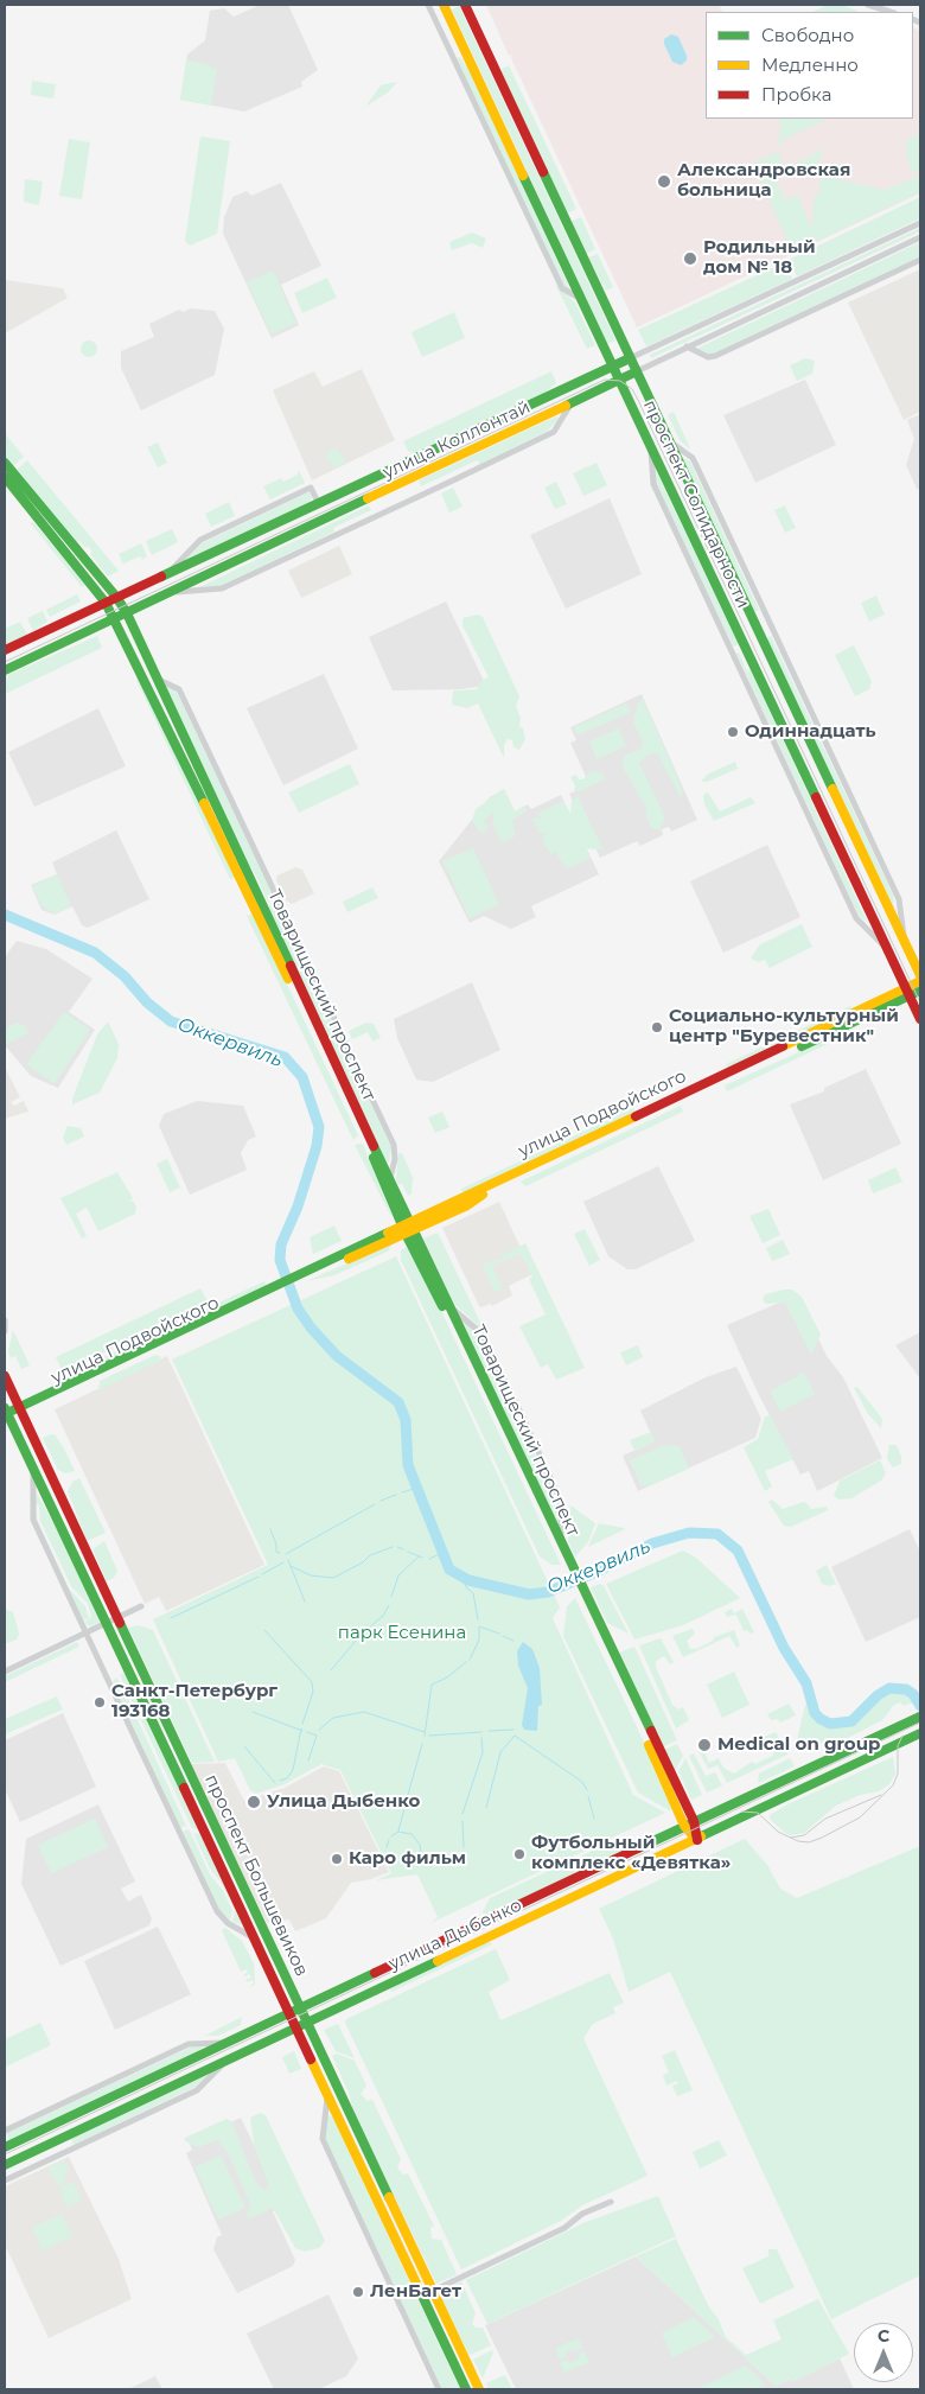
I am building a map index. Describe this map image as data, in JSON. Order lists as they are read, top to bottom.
{
  "streets": {
    "main road": [
      "улица Коллонтай",
      "проспект Солидарности",
      "Товарищеский проспект",
      "улица Подвойского",
      "проспект Большевиков",
      "улица Дыбенко"
    ]
  },
  "crossings": [
    ["улица Коллонтай", "проспект Солидарности"],
    ["улица Коллонтай", "Товарищеский проспект"],
    ["проспект Солидарности", "улица Подвойского"],
    ["Товарищеский проспект", "улица Подвойского"],
    ["улица Подвойского", "проспект Большевиков"],
    ["проспект Большевиков", "улица Дыбенко"]
  ],
  "water": ["Оккервиль"],
  "parks": ["парк Есенина"],
  "places": [
    "Александровская больница",
    "Родильный дом № 18",
    "Одиннадцать",
    "Социально-культурный центр \"Буревестник\"",
    "Санкт-Петербург 193168",
    "Medical on group",
    "Улица Дыбенко",
    "Футбольный комплекс «Девятка»",
    "Каро фильм",
    "ЛенБагет"
  ],
  "legend": ["Свободно", "Медленно", "Пробка"],
  "north": "top"
}
